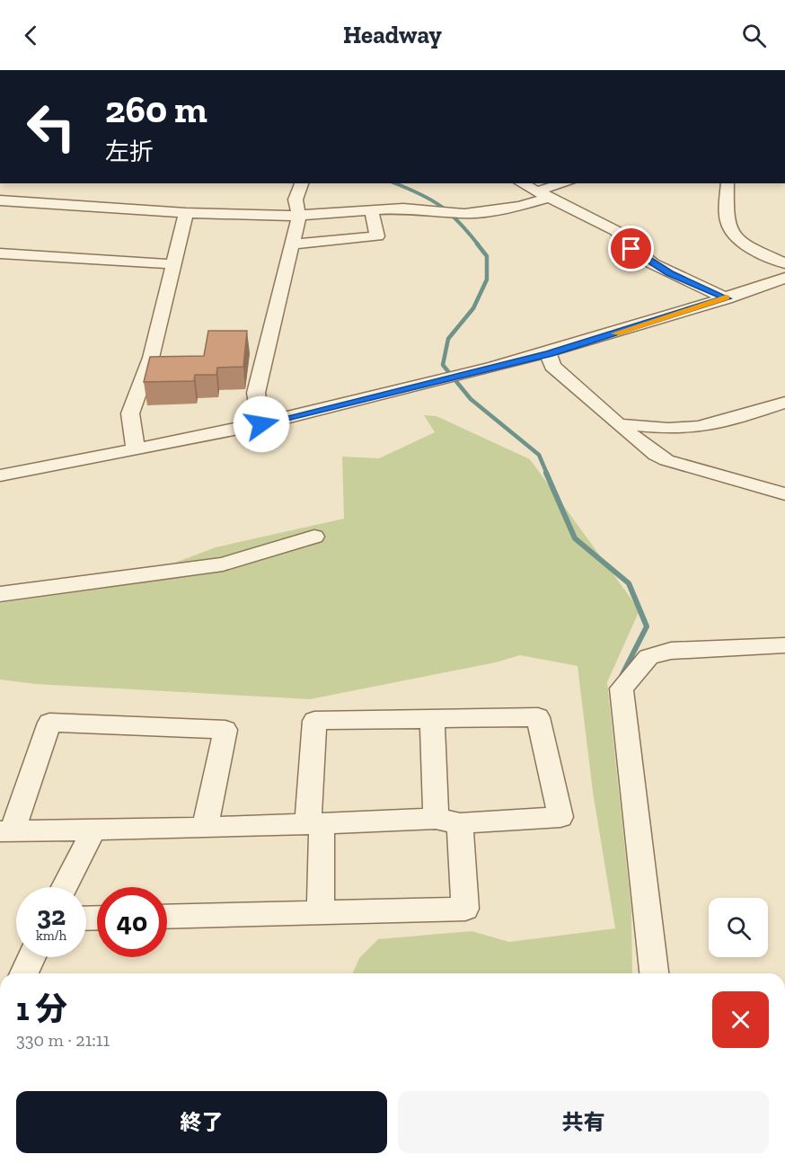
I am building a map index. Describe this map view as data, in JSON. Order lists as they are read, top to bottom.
{
  "page": {
    "header": "Headway",
    "turn": ["260 m", "左折"],
    "speed": "32 km/h",
    "limit": "40",
    "heading": ["1 分", "330 m · 21:11"],
    "buttons": ["終了", "共有"]
  }
}
